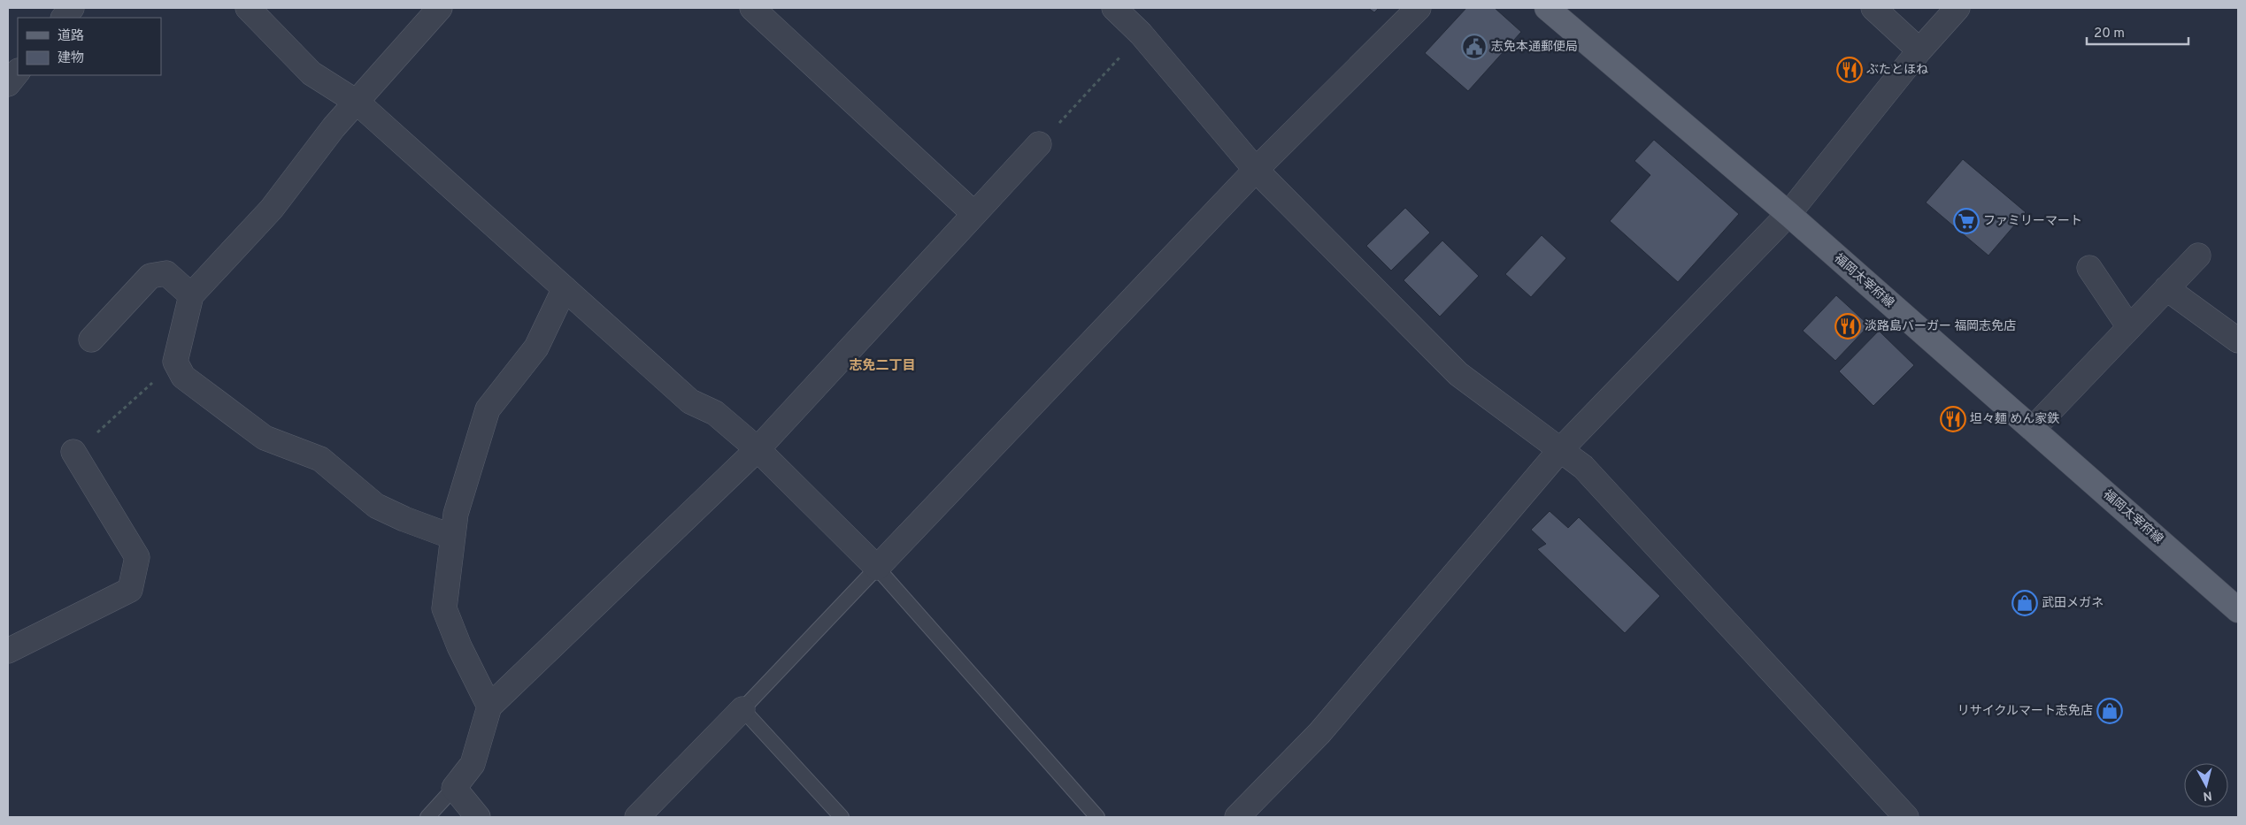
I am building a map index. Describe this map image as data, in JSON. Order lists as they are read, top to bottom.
{
  "streets": {
    "main road": ["福岡太宰府線"]
  },
  "districts": ["志免二丁目"],
  "places": {
    "public building": ["志免本通郵便局"],
    "restaurant": ["ぶたとほね", "淡路島バーガー 福岡志免店", "坦々麺 めん家鉄"],
    "supermarket": ["ファミリーマート"],
    "shop": ["武田メガネ", "リサイクルマート志免店"]
  },
  "legend": ["道路", "建物"],
  "scale_bar": "20 m",
  "north": "bottom"
}
